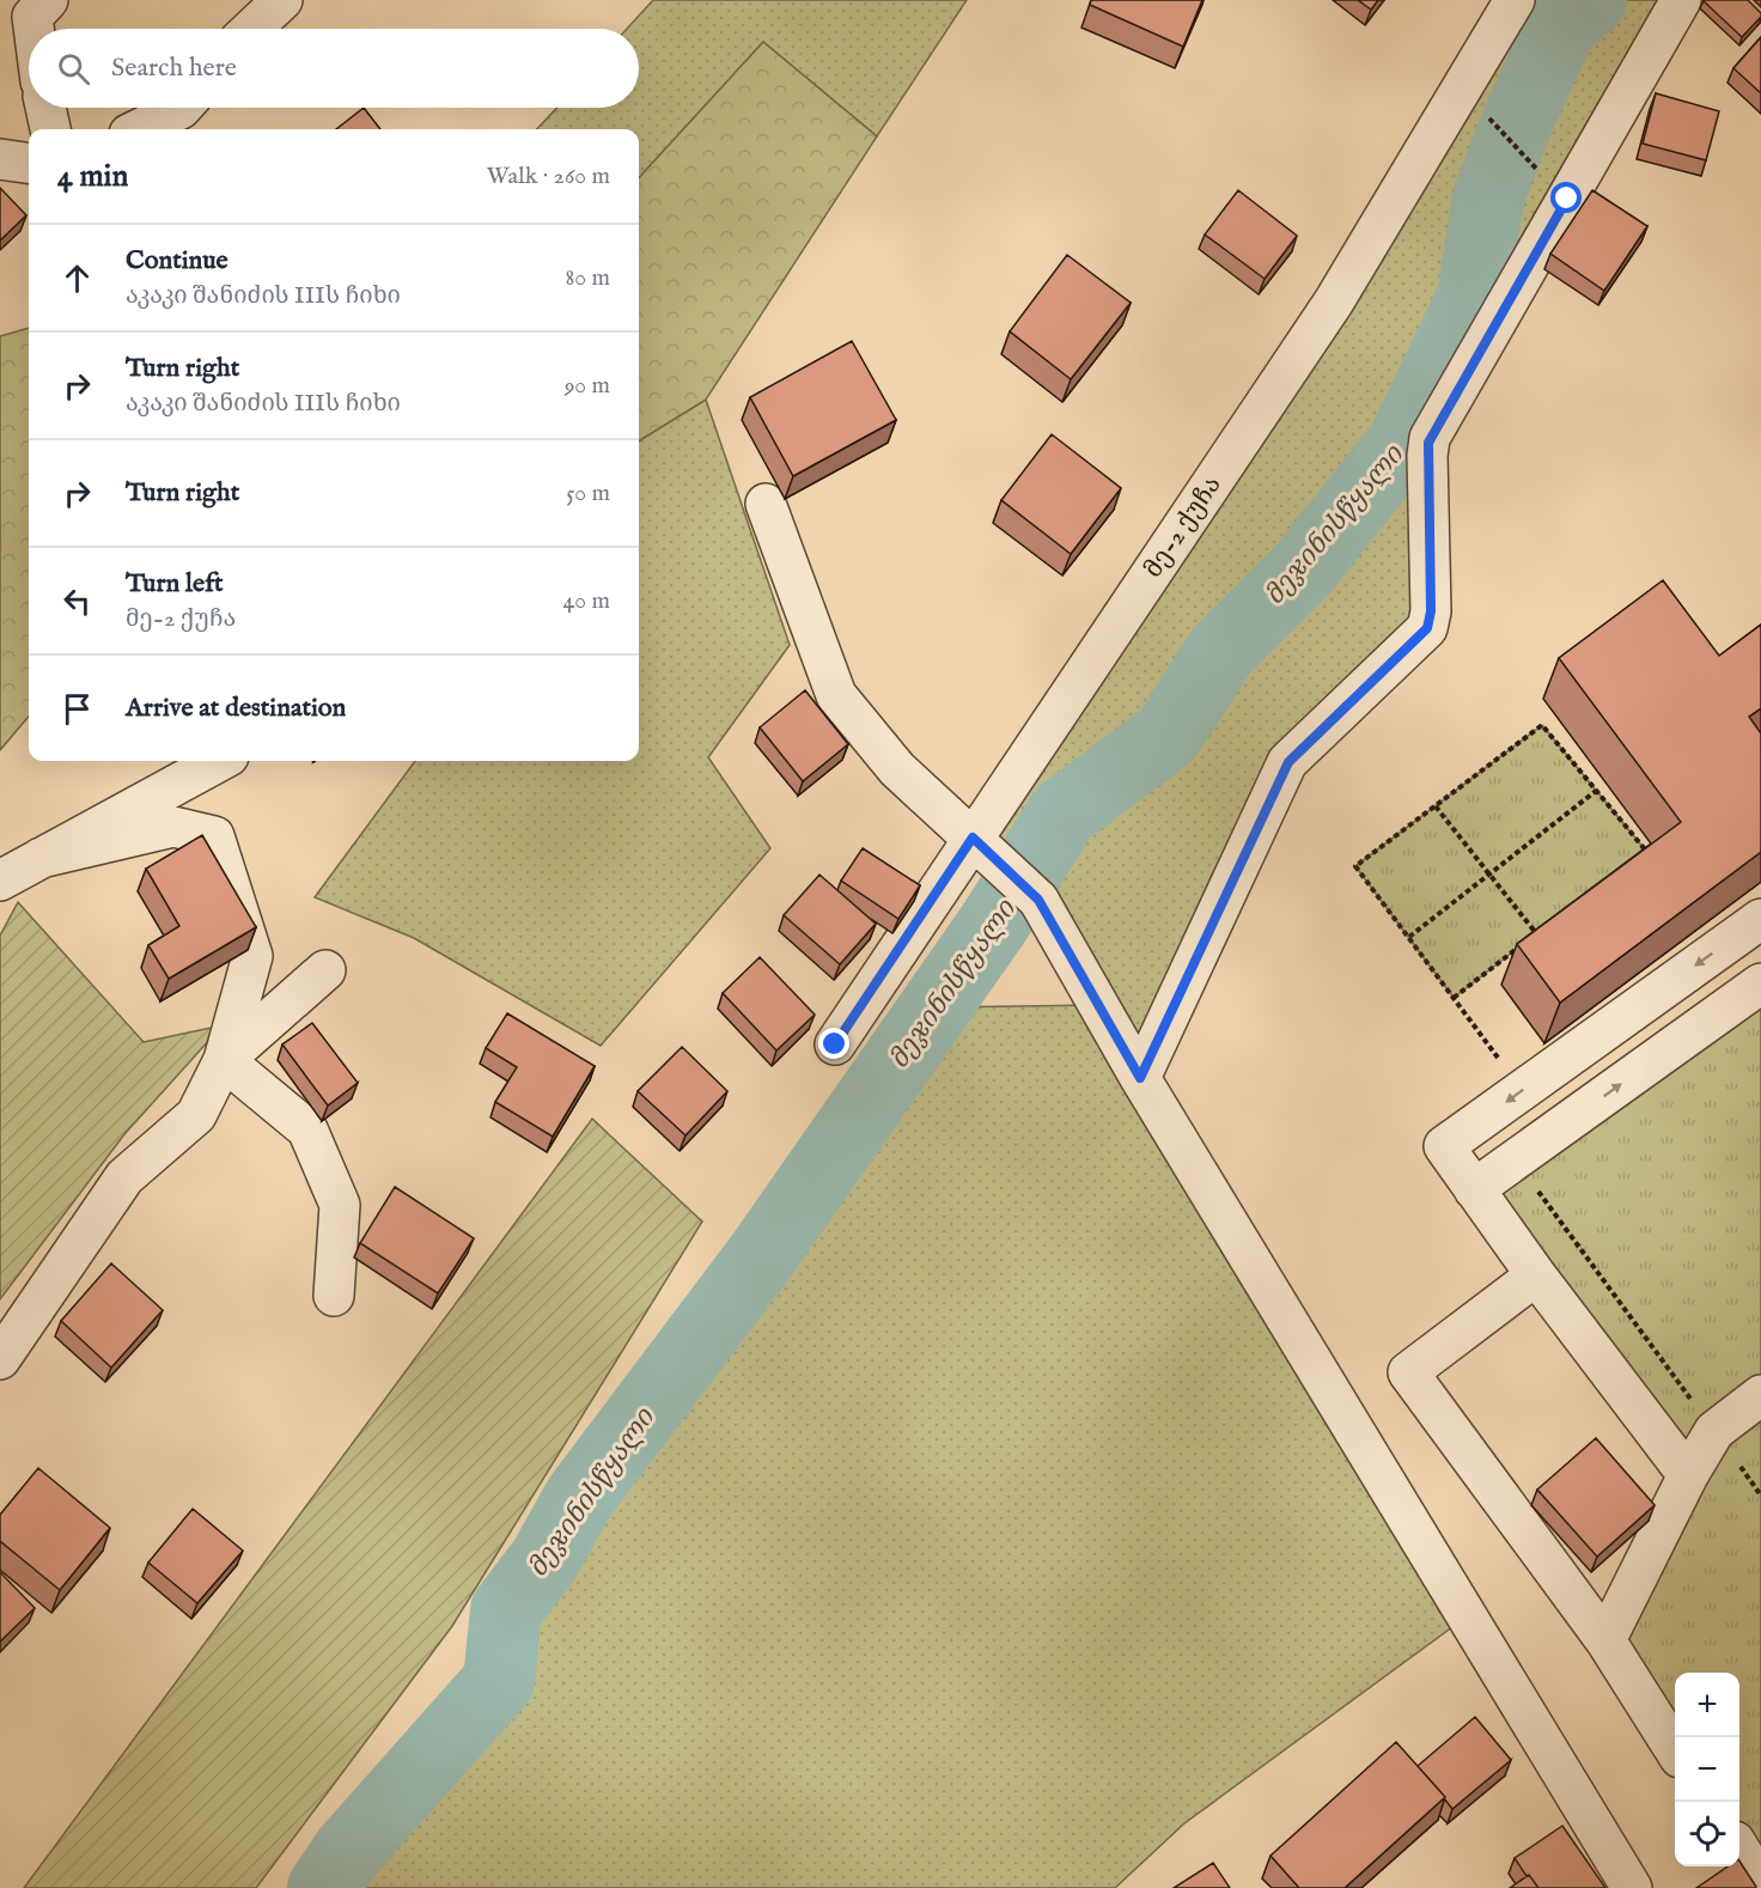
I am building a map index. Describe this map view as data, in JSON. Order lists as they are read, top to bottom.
{
  "streets": {
    "street": ["მე-2 ქუჩა"]
  },
  "water": ["მეჯინისწყალი"],
  "page": {
    "search": "Search here",
    "heading": ["4 min", "Walk · 260 m"],
    "list": [
      ["Continue", "აკაკი შანიძის IIIს ჩიხი", "80 m"],
      ["Turn right", "აკაკი შანიძის IIIს ჩიხი", "90 m"],
      ["Turn right", "50 m"],
      ["Turn left", "მე-2 ქუჩა", "40 m"],
      "Arrive at destination"
    ],
    "map_buttons": ["+", "−"]
  }
}
